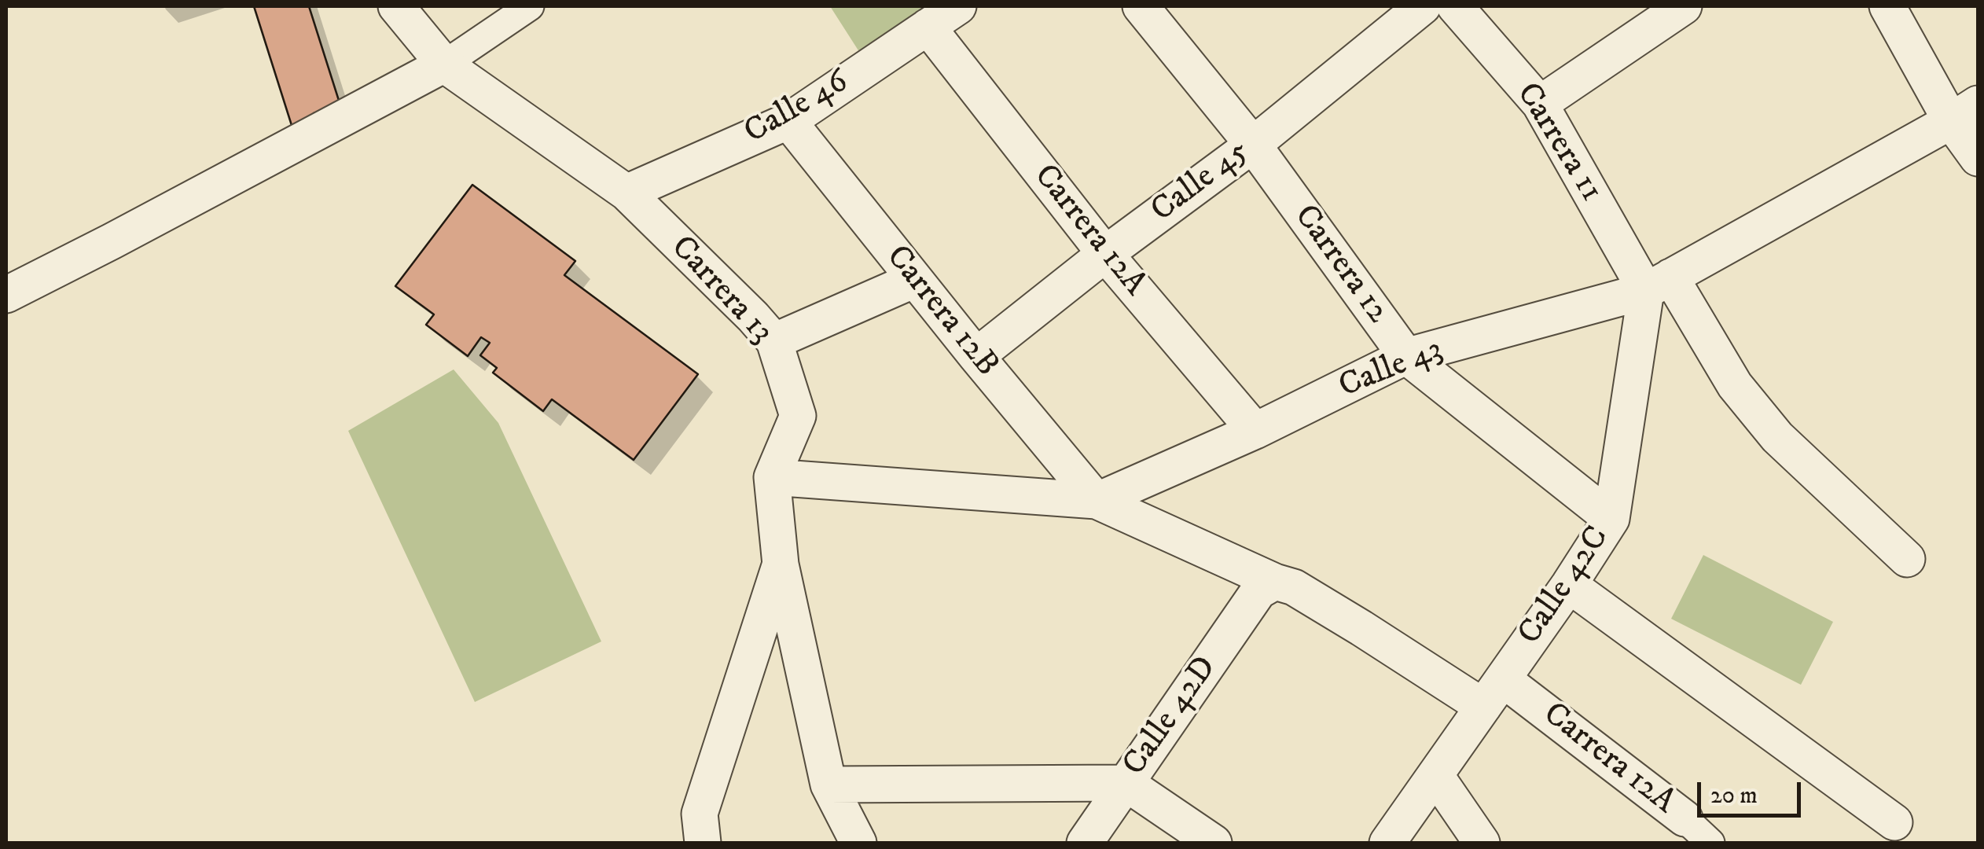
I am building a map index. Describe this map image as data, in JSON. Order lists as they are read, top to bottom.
{
  "streets": {
    "street": [
      "Calle 46",
      "Carrera 11",
      "Calle 45",
      "Carrera 12A",
      "Carrera 12",
      "Carrera 13",
      "Carrera 12B",
      "Calle 43",
      "Calle 42C",
      "Calle 42D"
    ]
  },
  "crossings": [
    ["Calle 46", "Carrera 12A"],
    ["Calle 46", "Carrera 13"],
    ["Calle 46", "Carrera 12B"],
    ["Carrera 11", "Calle 43"],
    ["Carrera 11", "Calle 42C"],
    ["Calle 45", "Carrera 12A"],
    ["Calle 45", "Carrera 12"],
    ["Calle 45", "Carrera 12B"],
    ["Carrera 12A", "Carrera 12B"],
    ["Carrera 12A", "Calle 43"],
    ["Carrera 12A", "Calle 42C"],
    ["Carrera 12A", "Calle 42D"],
    ["Carrera 12", "Calle 43"],
    ["Carrera 12", "Calle 42C"],
    ["Carrera 13", "Calle 43"],
    ["Carrera 12B", "Calle 43"],
    ["Calle 43", "Calle 42C"]
  ],
  "scale_bar": "20 m"
}
